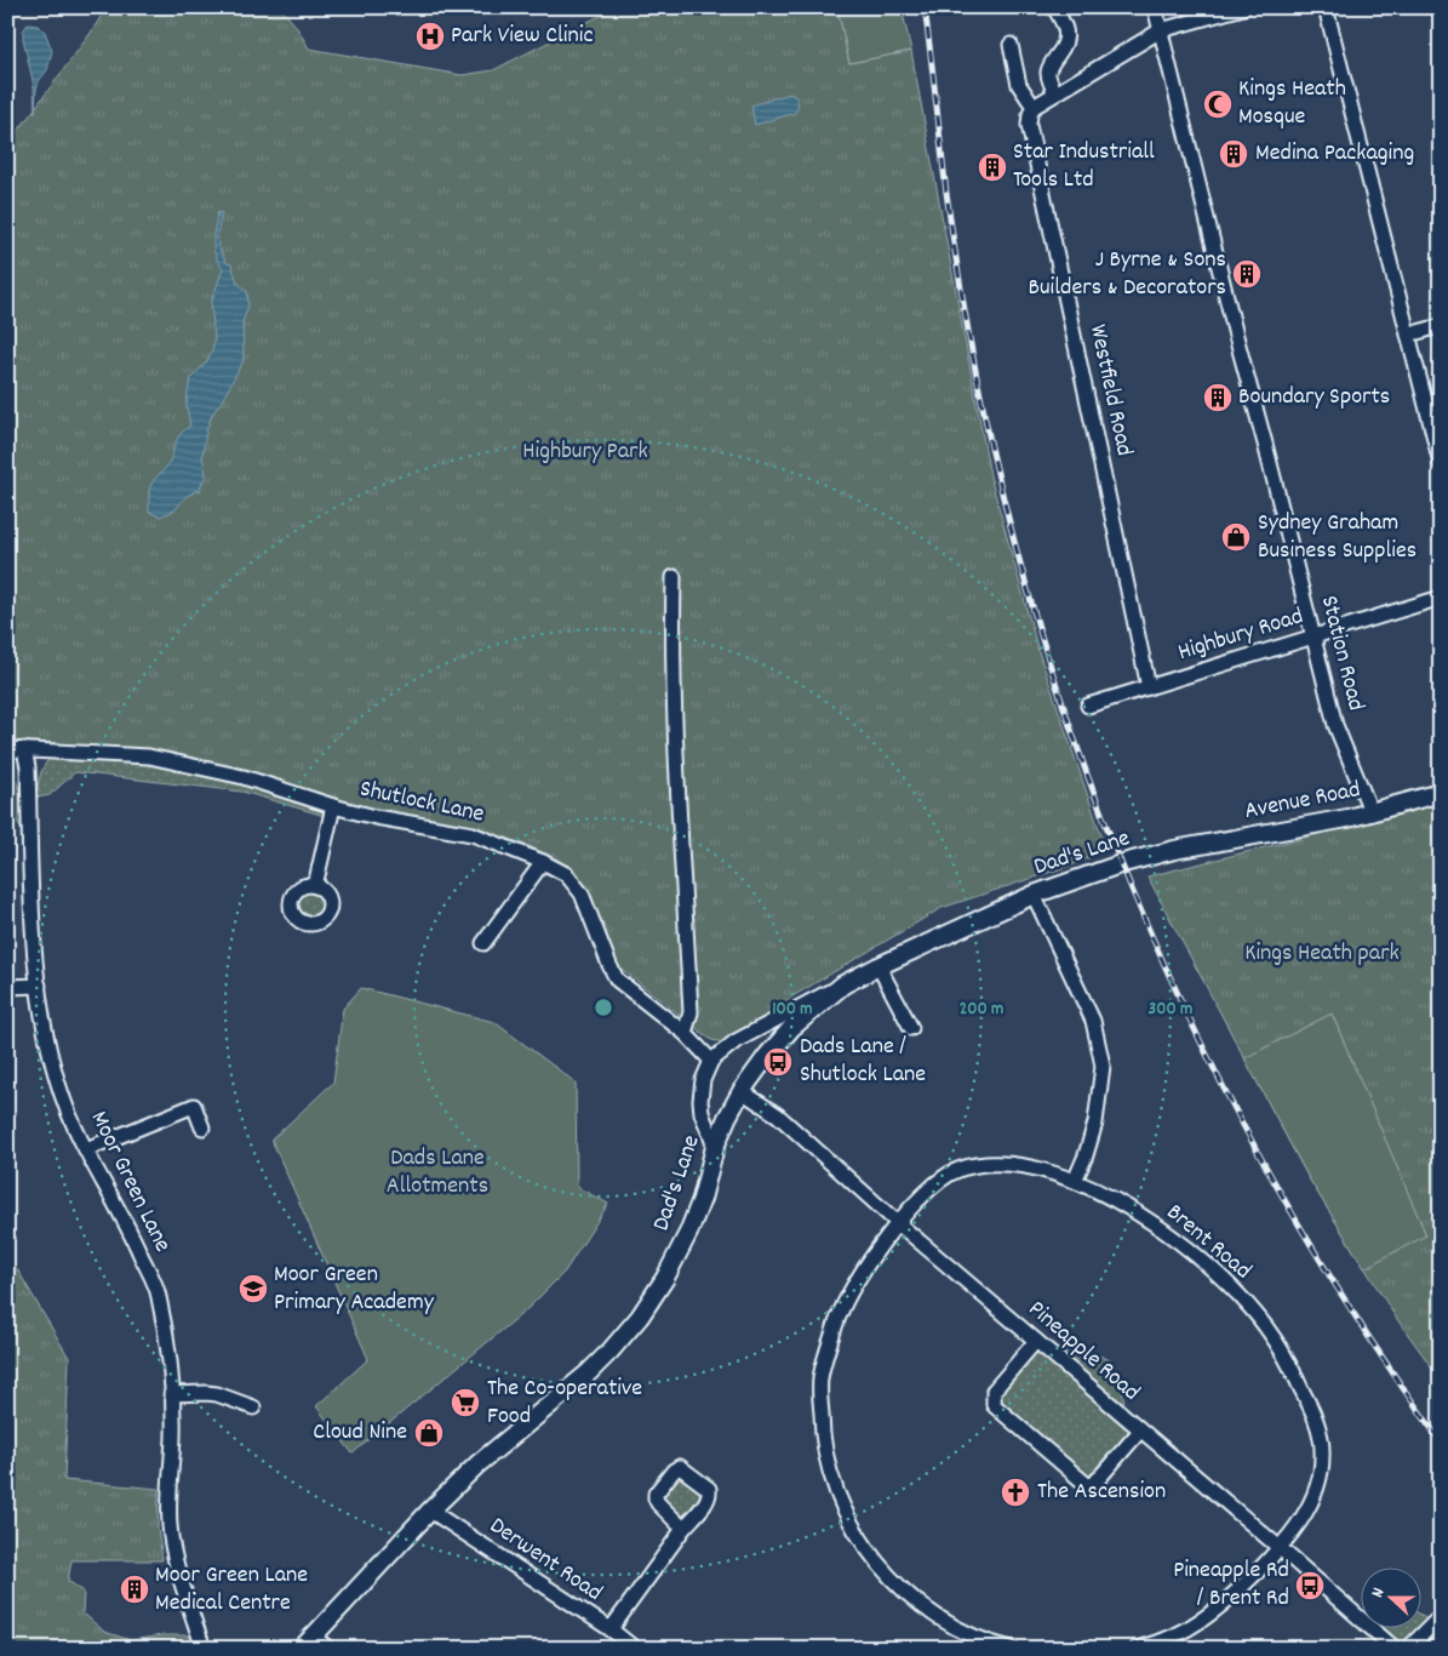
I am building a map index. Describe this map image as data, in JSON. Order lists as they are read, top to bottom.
{
  "streets": {
    "street": [
      "Westfield Road",
      "Highbury Road",
      "Station Road",
      "Avenue Road",
      "Shutlock Lane",
      "Dad's Lane",
      "Moor Green Lane",
      "Brent Road",
      "Pineapple Road",
      "Derwent Road"
    ]
  },
  "crossings": [
    ["Westfield Road", "Highbury Road"],
    ["Highbury Road", "Station Road"],
    ["Station Road", "Avenue Road"],
    ["Avenue Road", "Dad's Lane"],
    ["Shutlock Lane", "Moor Green Lane"],
    ["Dad's Lane", "Pineapple Road"],
    ["Dad's Lane", "Derwent Road"],
    ["Brent Road", "Pineapple Road"]
  ],
  "parks": ["Highbury Park", "Kings Heath park", "Dads Lane Allotments"],
  "places": {
    "hospital": ["Park View Clinic"],
    "mosque": ["Kings Heath Mosque"],
    "building": [
      "Medina Packaging",
      "Star Industriall Tools Ltd",
      "J Byrne & Sons Builders & Decorators",
      "Boundary Sports",
      "Moor Green Lane Medical Centre"
    ],
    "shop": ["Sydney Graham Business Supplies", "Cloud Nine"],
    "bus stop": ["Dads Lane / Shutlock Lane", "Pineapple Rd / Brent Rd"],
    "school or university": ["Moor Green Primary Academy"],
    "supermarket": ["The Co-operative Food"],
    "church": ["The Ascension"]
  },
  "north": "left",
  "rings": ["100 m", "200 m", "300 m"]
}
